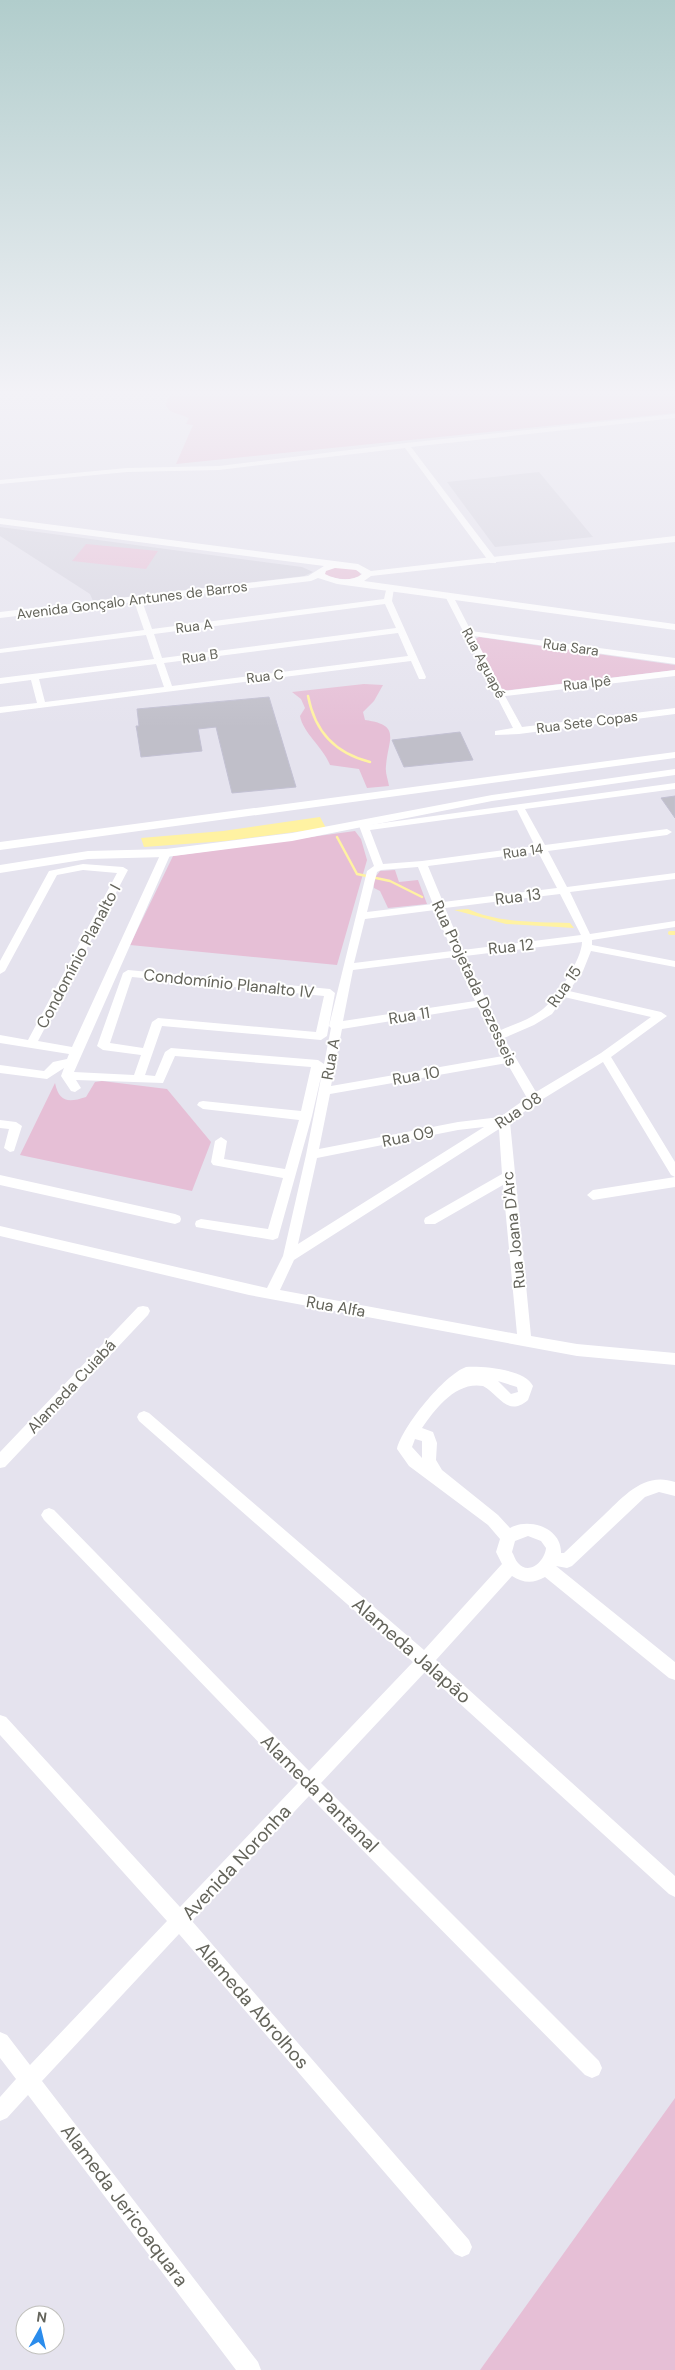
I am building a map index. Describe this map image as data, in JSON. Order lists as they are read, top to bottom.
{
  "streets": {
    "main road": ["Avenida Gonçalo Antunes de Barros"],
    "street": [
      "Rua A",
      "Rua Sara",
      "Rua B",
      "Rua Aguapé",
      "Rua C",
      "Rua Ipê",
      "Rua Sete Copas",
      "Rua 14",
      "Rua 13",
      "Rua 12",
      "Condomínio Planalto I",
      "Condomínio Planalto IV",
      "Rua Projetada Dezesseis",
      "Rua 15",
      "Rua 11",
      "Rua 10",
      "Rua 08",
      "Rua 09",
      "Rua Joana D'Arc",
      "Rua Alfa",
      "Alameda Cuiabá",
      "Alameda Jalapão",
      "Alameda Pantanal",
      "Avenida Noronha",
      "Alameda Abrolhos",
      "Alameda Jericoaquara"
    ]
  },
  "crossings": [
    ["Rua A", "Rua 14"],
    ["Rua A", "Rua 13"],
    ["Rua A", "Rua 12"],
    ["Rua A", "Rua 11"],
    ["Rua A", "Rua 10"],
    ["Rua A", "Rua 08"],
    ["Rua A", "Rua 09"],
    ["Rua A", "Rua Alfa"],
    ["Rua Sara", "Rua Aguapé"],
    ["Rua Aguapé", "Rua Ipê"],
    ["Rua Aguapé", "Rua Sete Copas"],
    ["Rua 14", "Rua Projetada Dezesseis"],
    ["Rua 13", "Rua Projetada Dezesseis"],
    ["Rua 12", "Rua Projetada Dezesseis"],
    ["Rua 12", "Rua 15"],
    ["Rua Projetada Dezesseis", "Rua 15"],
    ["Rua Projetada Dezesseis", "Rua 11"],
    ["Rua Projetada Dezesseis", "Rua 10"],
    ["Rua Projetada Dezesseis", "Rua 08"],
    ["Rua 15", "Rua 08"],
    ["Rua 08", "Rua 09"],
    ["Rua 08", "Rua Joana D'Arc"],
    ["Rua 09", "Rua Joana D'Arc"],
    ["Rua Joana D'Arc", "Rua Alfa"],
    ["Alameda Jalapão", "Avenida Noronha"],
    ["Alameda Pantanal", "Avenida Noronha"],
    ["Avenida Noronha", "Alameda Abrolhos"],
    ["Avenida Noronha", "Alameda Jericoaquara"]
  ],
  "north": "top"
}
